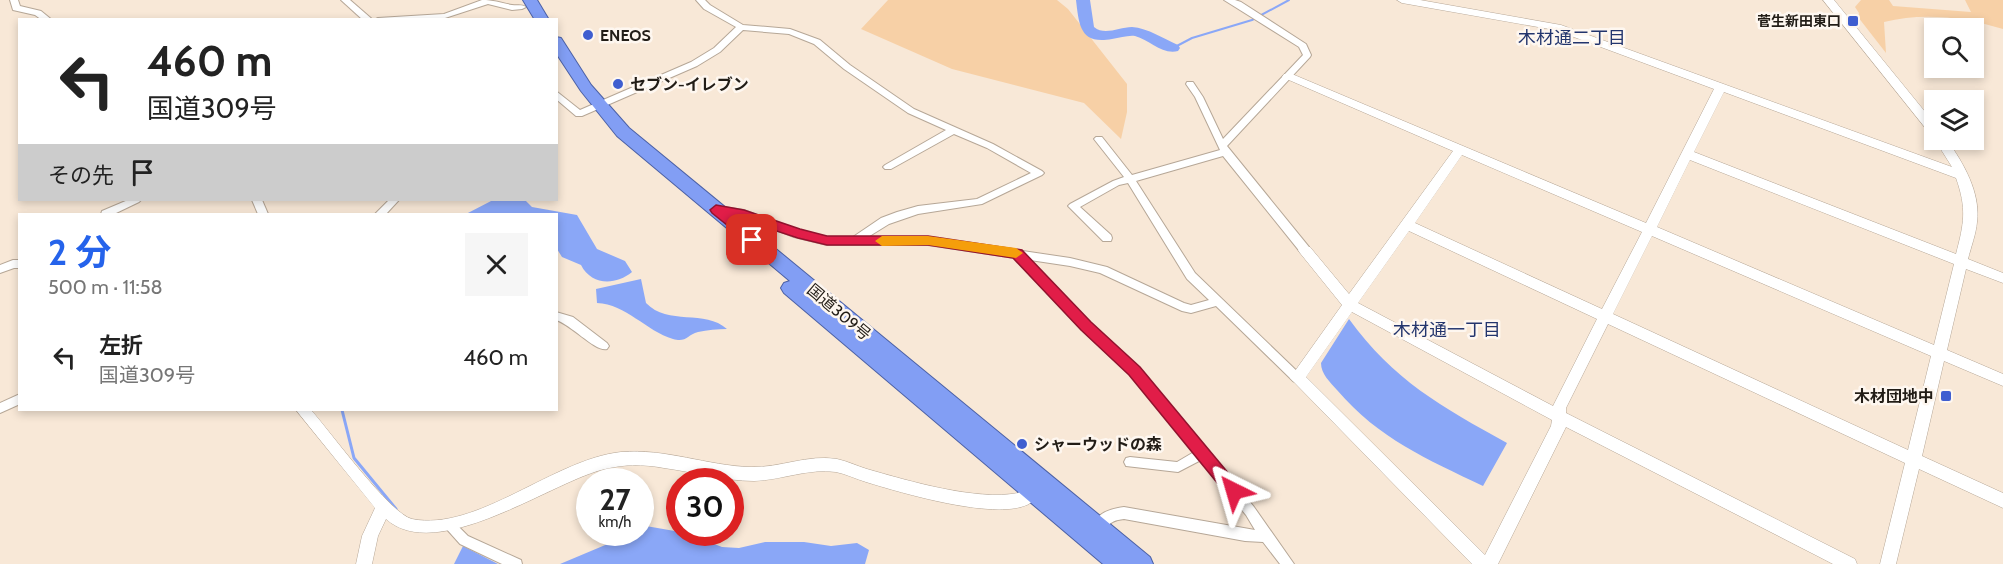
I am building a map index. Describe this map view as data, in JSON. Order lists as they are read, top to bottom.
{
  "streets": {
    "highway": ["国道309号"]
  },
  "districts": ["木材通二丁目", "木材通一丁目"],
  "places": {
    "transit": ["菅生新田東口", "木材団地中"],
    "other": ["ENEOS", "セブン-イレブン", "シャーウッドの森"]
  },
  "page": {
    "turn": ["460 m", "国道309号"],
    "then": "その先",
    "heading": ["2 分", "500 m · 11:58"],
    "list": [
      {
        "name": "左折",
        "note": "国道309号",
        "value": "460 m"
      }
    ],
    "speed": "27 km/h",
    "limit": "30"
  }
}
